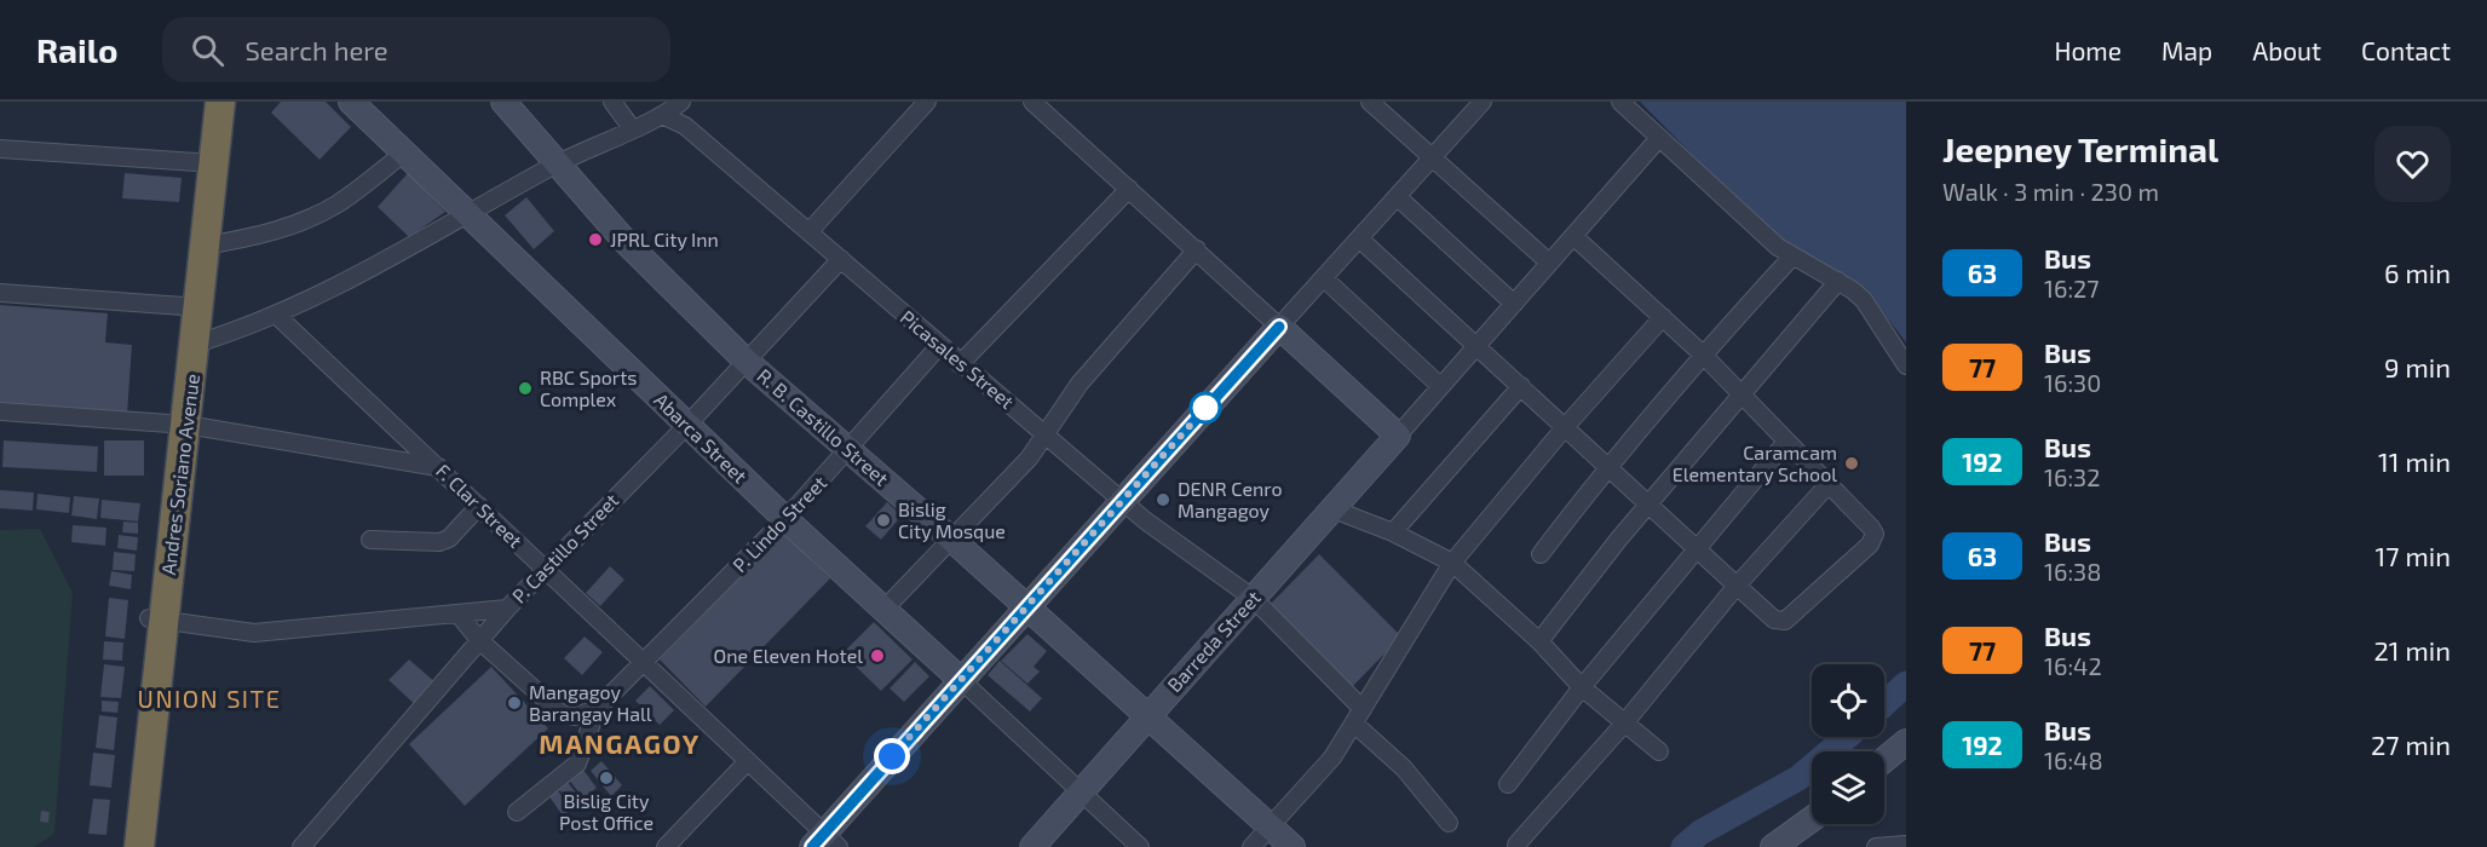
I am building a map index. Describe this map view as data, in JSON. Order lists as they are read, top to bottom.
{
  "streets": {
    "highway": ["Andres Soriano Avenue"],
    "street": [
      "Picasales Street",
      "R. B. Castillo Street",
      "Abarca Street",
      "F. Clar Street",
      "P. Lindo Street",
      "P. Castillo Street",
      "Barreda Street"
    ]
  },
  "crossings": [
    ["Picasales Street", "P. Lindo Street"],
    ["Picasales Street", "P. Castillo Street"],
    ["Picasales Street", "Barreda Street"],
    ["R. B. Castillo Street", "P. Lindo Street"],
    ["R. B. Castillo Street", "P. Castillo Street"],
    ["R. B. Castillo Street", "Barreda Street"],
    ["Abarca Street", "P. Lindo Street"],
    ["Abarca Street", "P. Castillo Street"],
    ["F. Clar Street", "P. Lindo Street"],
    ["F. Clar Street", "P. Castillo Street"]
  ],
  "districts": ["UNION SITE", "MANGAGOY"],
  "places": [
    "JPRL City Inn",
    "RBC Sports Complex",
    "Caramcam Elementary School",
    "DENR Cenro Mangagoy",
    "Bislig City Mosque",
    "One Eleven Hotel",
    "Mangagoy Barangay Hall",
    "Bislig City Post Office"
  ],
  "lines": ["bus line 63"],
  "page": {
    "header": "Railo",
    "search": "Search here",
    "nav": [
      "Home",
      "Map",
      "About",
      "Contact"
    ],
    "heading": ["Jeepney Terminal", "Walk · 3 min · 230 m"],
    "list": [
      {
        "mark": "63",
        "name": "Bus",
        "note": "16:27",
        "value": "6 min"
      },
      {
        "mark": "77",
        "name": "Bus",
        "note": "16:30",
        "value": "9 min"
      },
      {
        "mark": "192",
        "name": "Bus",
        "note": "16:32",
        "value": "11 min"
      },
      {
        "mark": "63",
        "name": "Bus",
        "note": "16:38",
        "value": "17 min"
      },
      {
        "mark": "77",
        "name": "Bus",
        "note": "16:42",
        "value": "21 min"
      },
      {
        "mark": "192",
        "name": "Bus",
        "note": "16:48",
        "value": "27 min"
      }
    ]
  }
}
